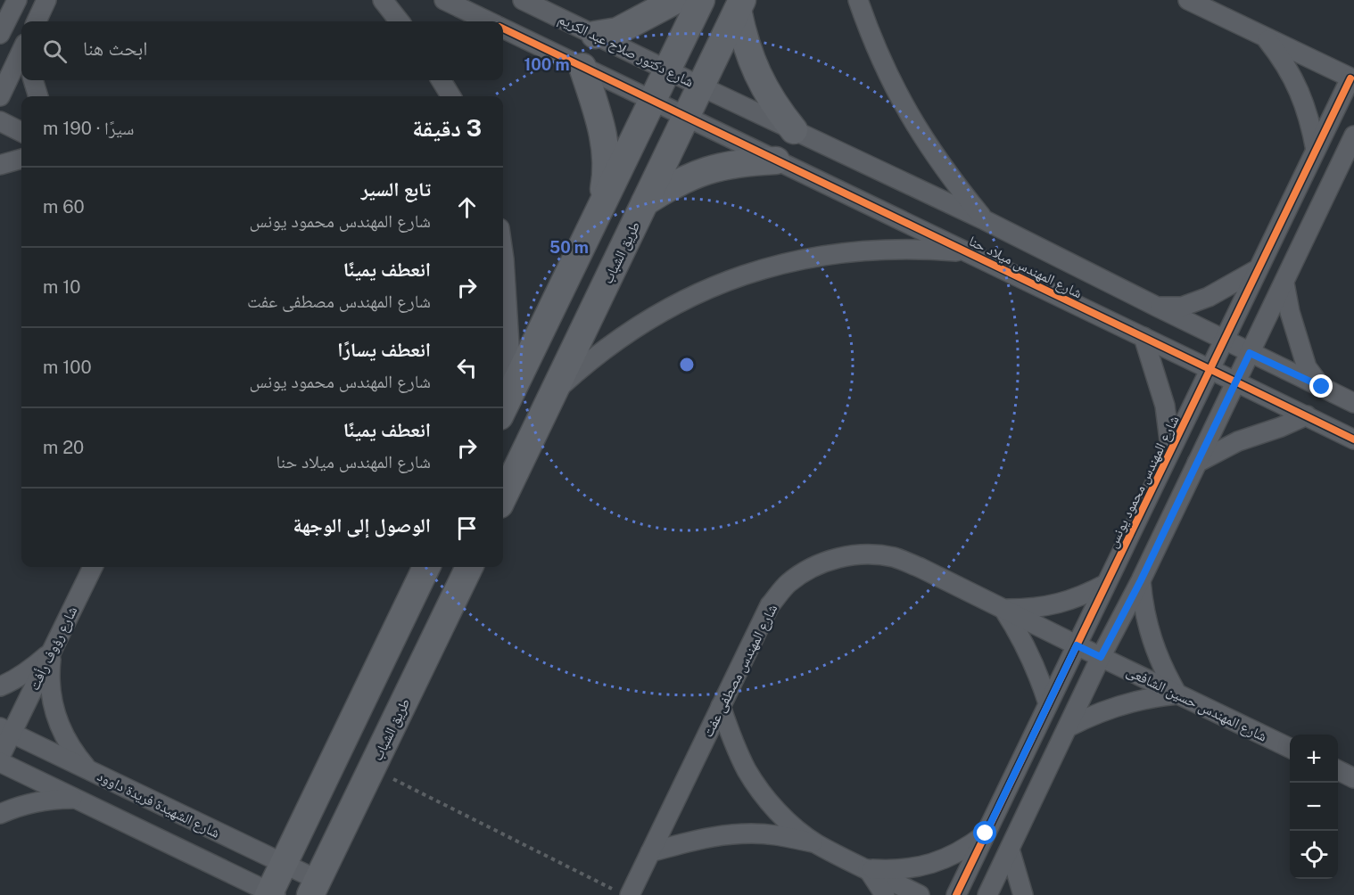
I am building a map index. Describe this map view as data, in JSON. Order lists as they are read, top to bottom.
{
  "streets": {
    "main road": ["طريق الشباب"],
    "street": [
      "شارع دكتور صلاح عبد الكريم",
      "شارع المهندس ميلاد حنا",
      "شارع المهندس محمود يونس",
      "شارع رؤوف رأفت",
      "شارع المهندس مصطفى عفت",
      "شارع المهندس حسين الشافعى",
      "شارع الشهيدة فريدة داوود"
    ]
  },
  "crossings": [
    ["شارع دكتور صلاح عبد الكريم", "طريق الشباب"],
    ["شارع دكتور صلاح عبد الكريم", "شارع المهندس ميلاد حنا"],
    ["طريق الشباب", "شارع المهندس ميلاد حنا"],
    ["طريق الشباب", "شارع الشهيدة فريدة داوود"],
    ["شارع المهندس ميلاد حنا", "شارع المهندس محمود يونس"],
    ["شارع المهندس محمود يونس", "شارع المهندس مصطفى عفت"],
    ["شارع رؤوف رأفت", "شارع الشهيدة فريدة داوود"],
    ["شارع المهندس مصطفى عفت", "شارع المهندس حسين الشافعى"]
  ],
  "page": {
    "search": "ابحث هنا",
    "heading": ["3 دقيقة", "سيرًا · 190 m"],
    "list": [
      ["تابع السير", "شارع المهندس محمود يونس", "60 m"],
      ["انعطف يمينًا", "شارع المهندس مصطفى عفت", "10 m"],
      ["انعطف يسارًا", "شارع المهندس محمود يونس", "100 m"],
      ["انعطف يمينًا", "شارع المهندس ميلاد حنا", "20 m"],
      "الوصول إلى الوجهة"
    ],
    "map_buttons": ["+", "−"]
  },
  "rings": ["100 m", "50 m"]
}
